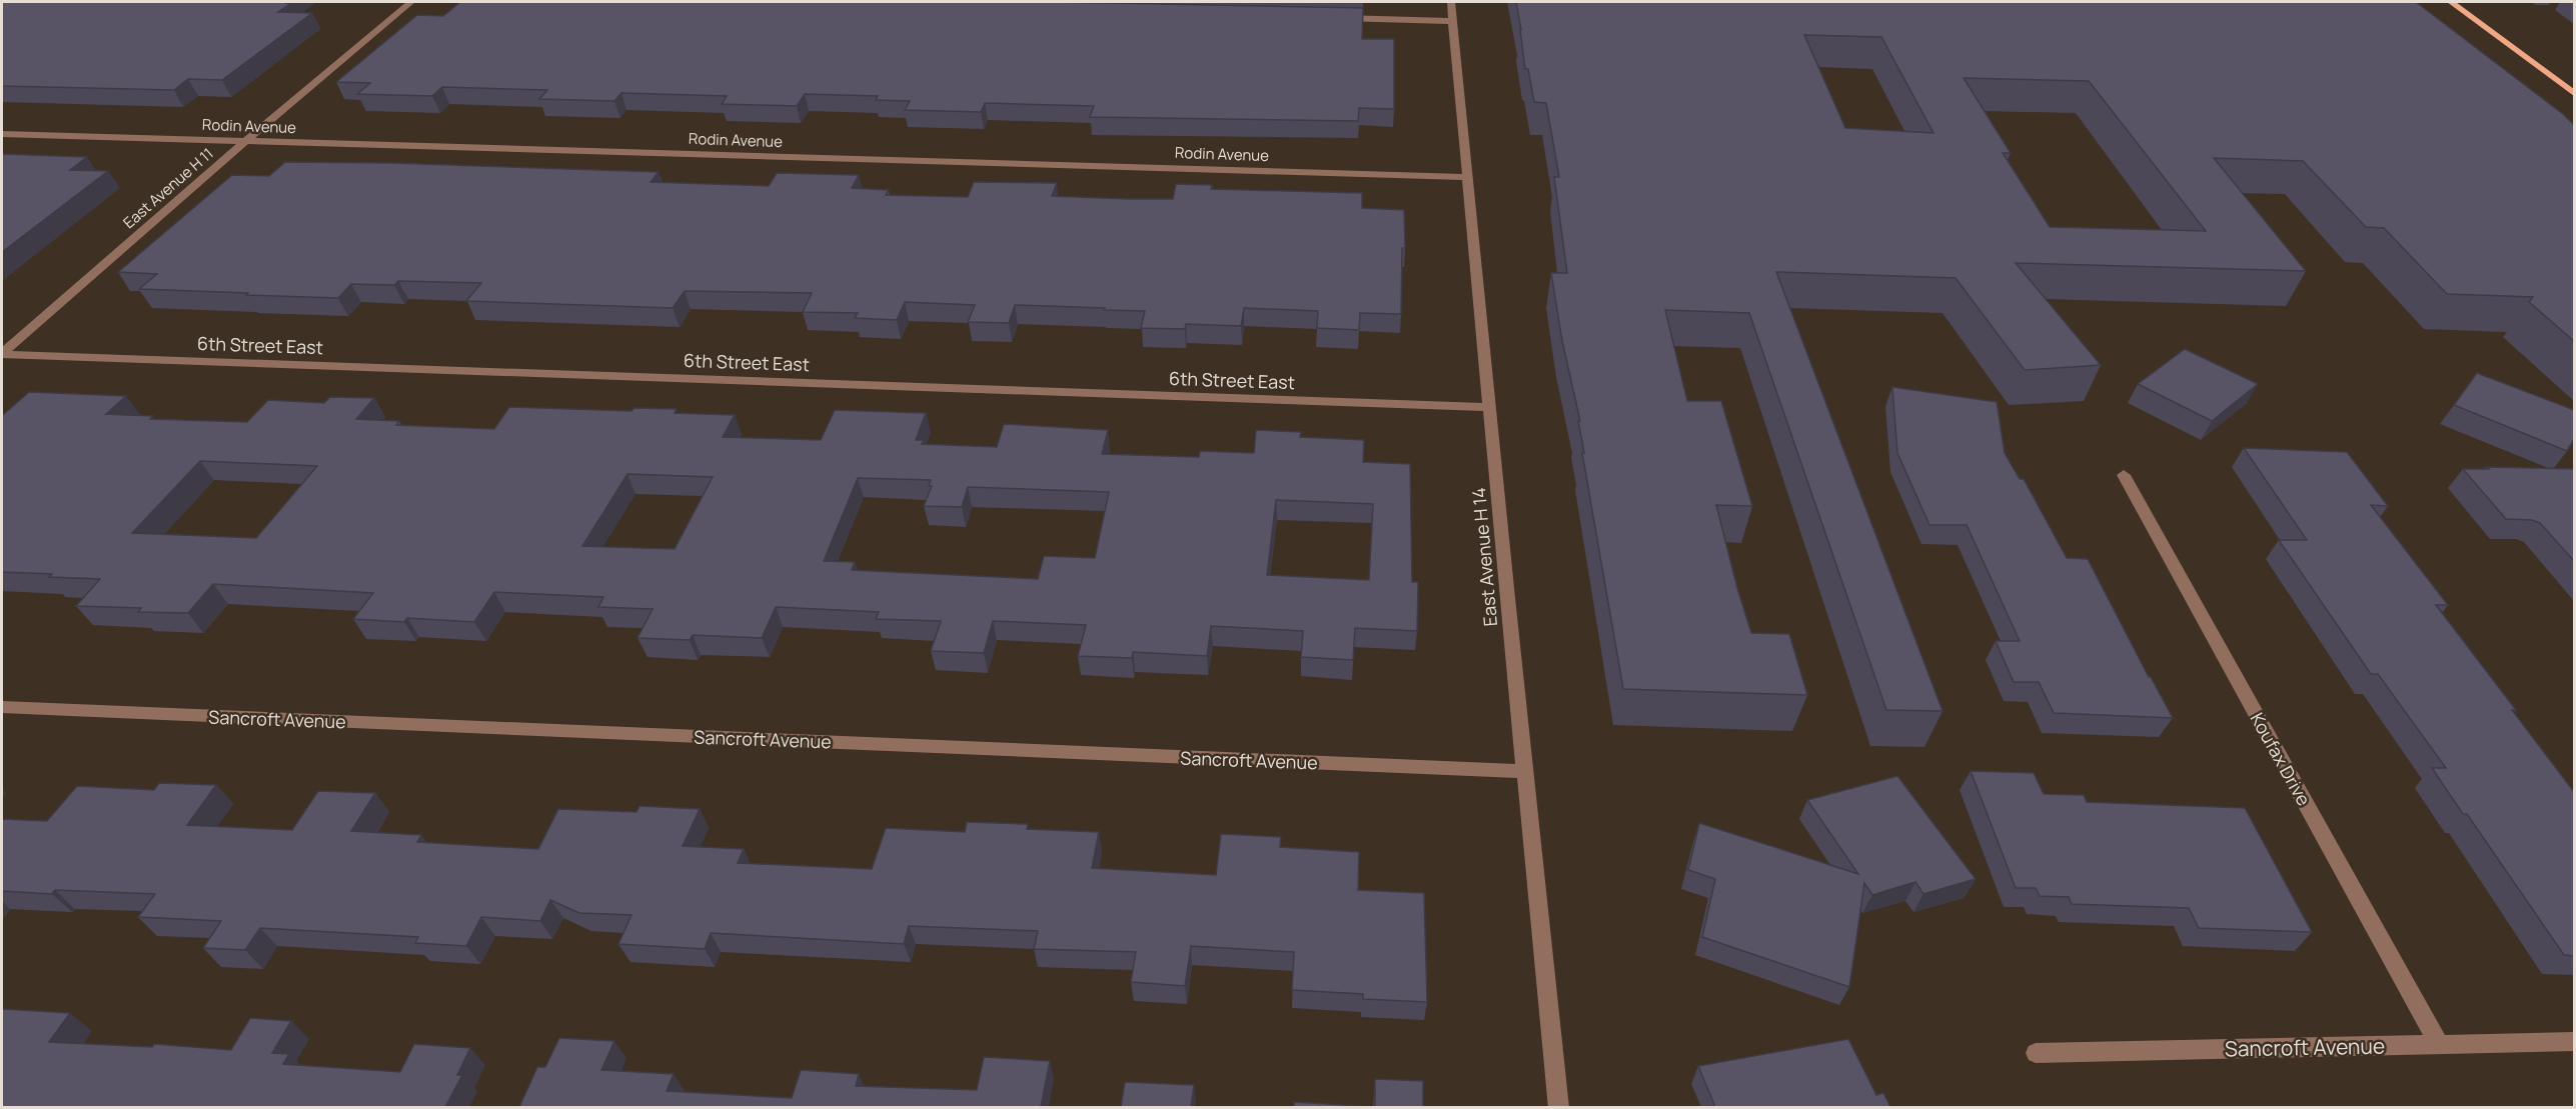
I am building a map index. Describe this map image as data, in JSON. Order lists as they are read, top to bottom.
{
  "streets": {
    "street": [
      "Rodin Avenue",
      "East Avenue H 11",
      "6th Street East",
      "East Avenue H 14",
      "Sancroft Avenue",
      "Koufax Drive"
    ]
  },
  "crossings": [
    ["Rodin Avenue", "East Avenue H 11"],
    ["Rodin Avenue", "East Avenue H 14"],
    ["East Avenue H 11", "6th Street East"],
    ["6th Street East", "East Avenue H 14"],
    ["East Avenue H 14", "Sancroft Avenue"],
    ["Sancroft Avenue", "Koufax Drive"]
  ]
}
